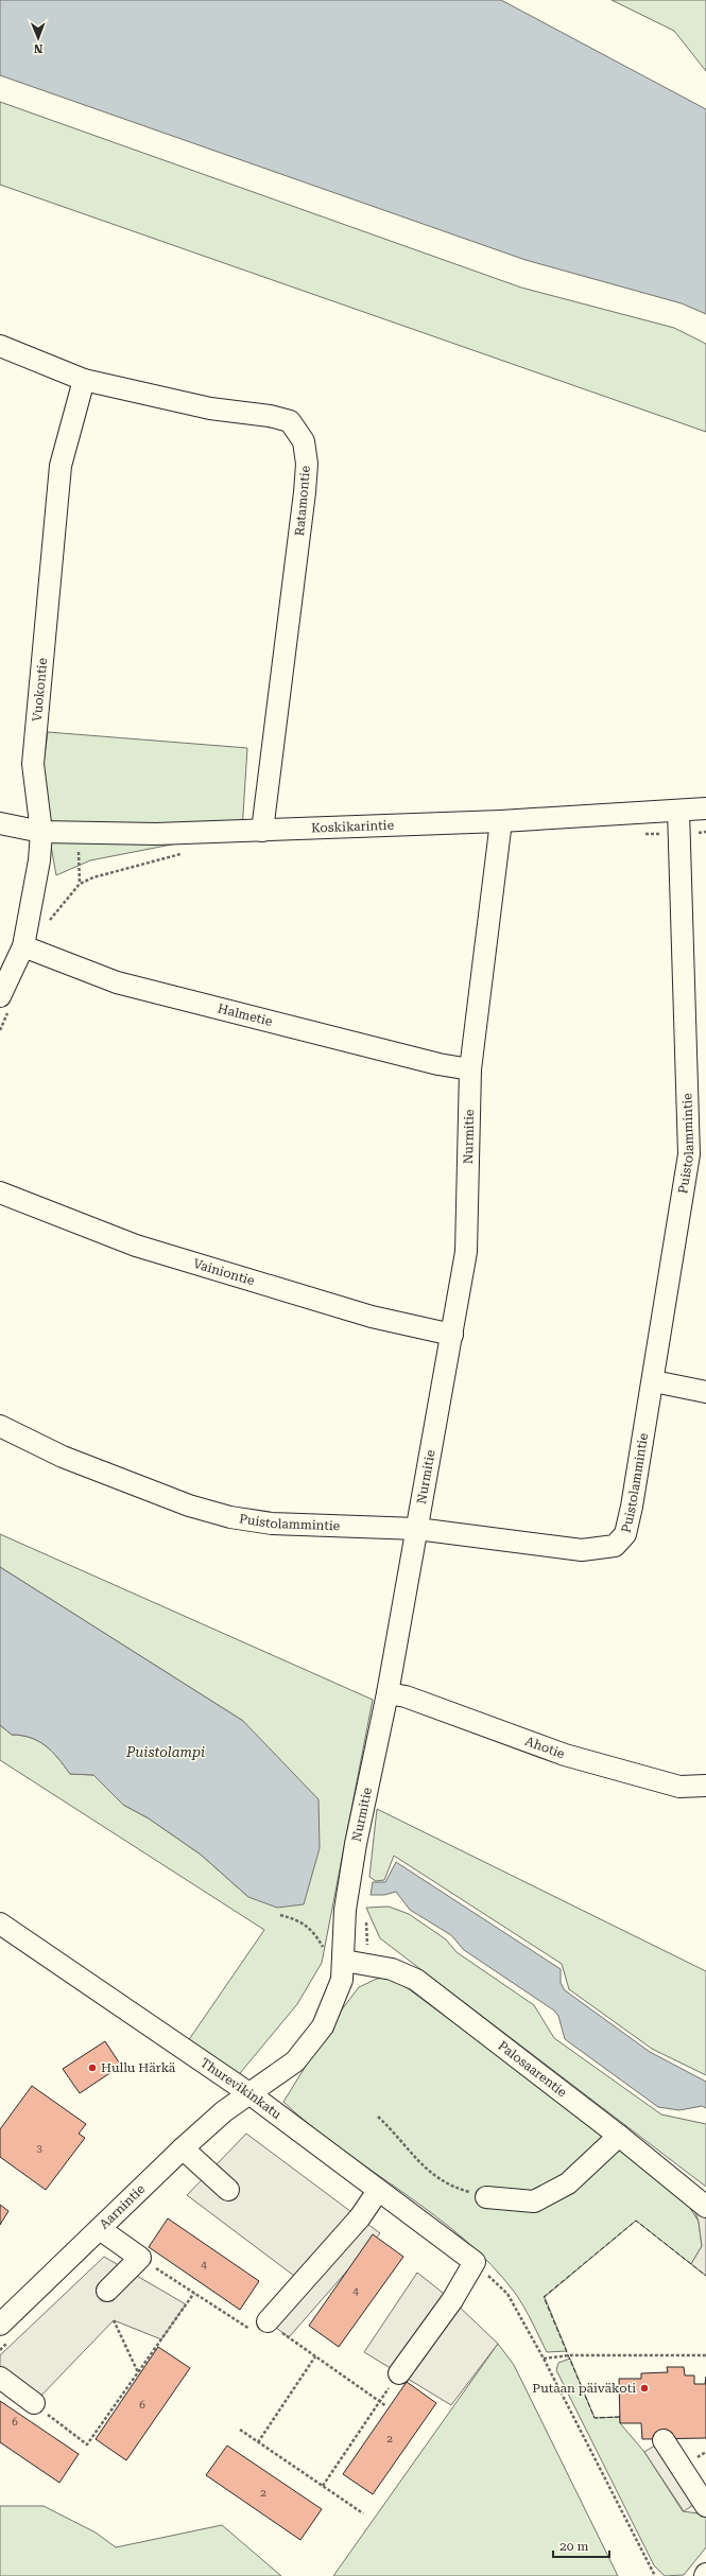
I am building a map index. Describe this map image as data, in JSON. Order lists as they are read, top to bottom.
{
  "streets": {
    "street": [
      "Ratamontie",
      "Vuokontie",
      "Koskikarintie",
      "Halmetie",
      "Nurmitie",
      "Puistolammintie",
      "Vainiontie",
      "Ahotie",
      "Palosaarentie",
      "Thurevikinkatu",
      "Aarnintie"
    ]
  },
  "crossings": [
    ["Ratamontie", "Vuokontie"],
    ["Ratamontie", "Koskikarintie"],
    ["Vuokontie", "Koskikarintie"],
    ["Vuokontie", "Halmetie"],
    ["Koskikarintie", "Nurmitie"],
    ["Koskikarintie", "Puistolammintie"],
    ["Halmetie", "Nurmitie"],
    ["Nurmitie", "Puistolammintie"],
    ["Nurmitie", "Vainiontie"],
    ["Nurmitie", "Ahotie"],
    ["Nurmitie", "Palosaarentie"],
    ["Nurmitie", "Thurevikinkatu"],
    ["Nurmitie", "Aarnintie"],
    ["Thurevikinkatu", "Aarnintie"]
  ],
  "water": ["Puistolampi"],
  "places": ["Hullu Härkä", "Putaan päiväkoti"],
  "house_numbers": [
    "3",
    "4",
    "4",
    "6",
    "6",
    "2",
    "2"
  ],
  "scale_bar": "20 m",
  "north": "bottom"
}
